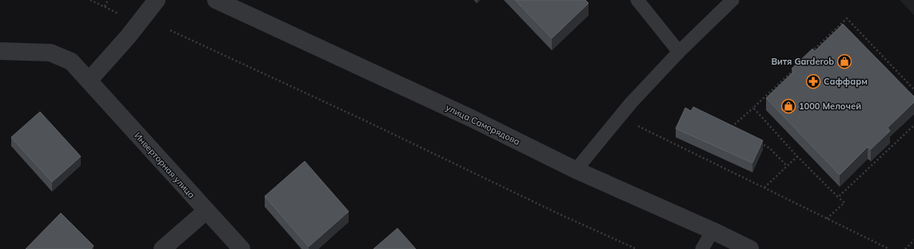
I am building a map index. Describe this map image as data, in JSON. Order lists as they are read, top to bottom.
{
  "streets": {
    "street": ["улица Саморядова", "Инверторная улица"]
  },
  "places": {
    "shop": ["Витя Garderob", "1000 Мелочей"],
    "pharmacy": ["Саффарм"]
  }
}
